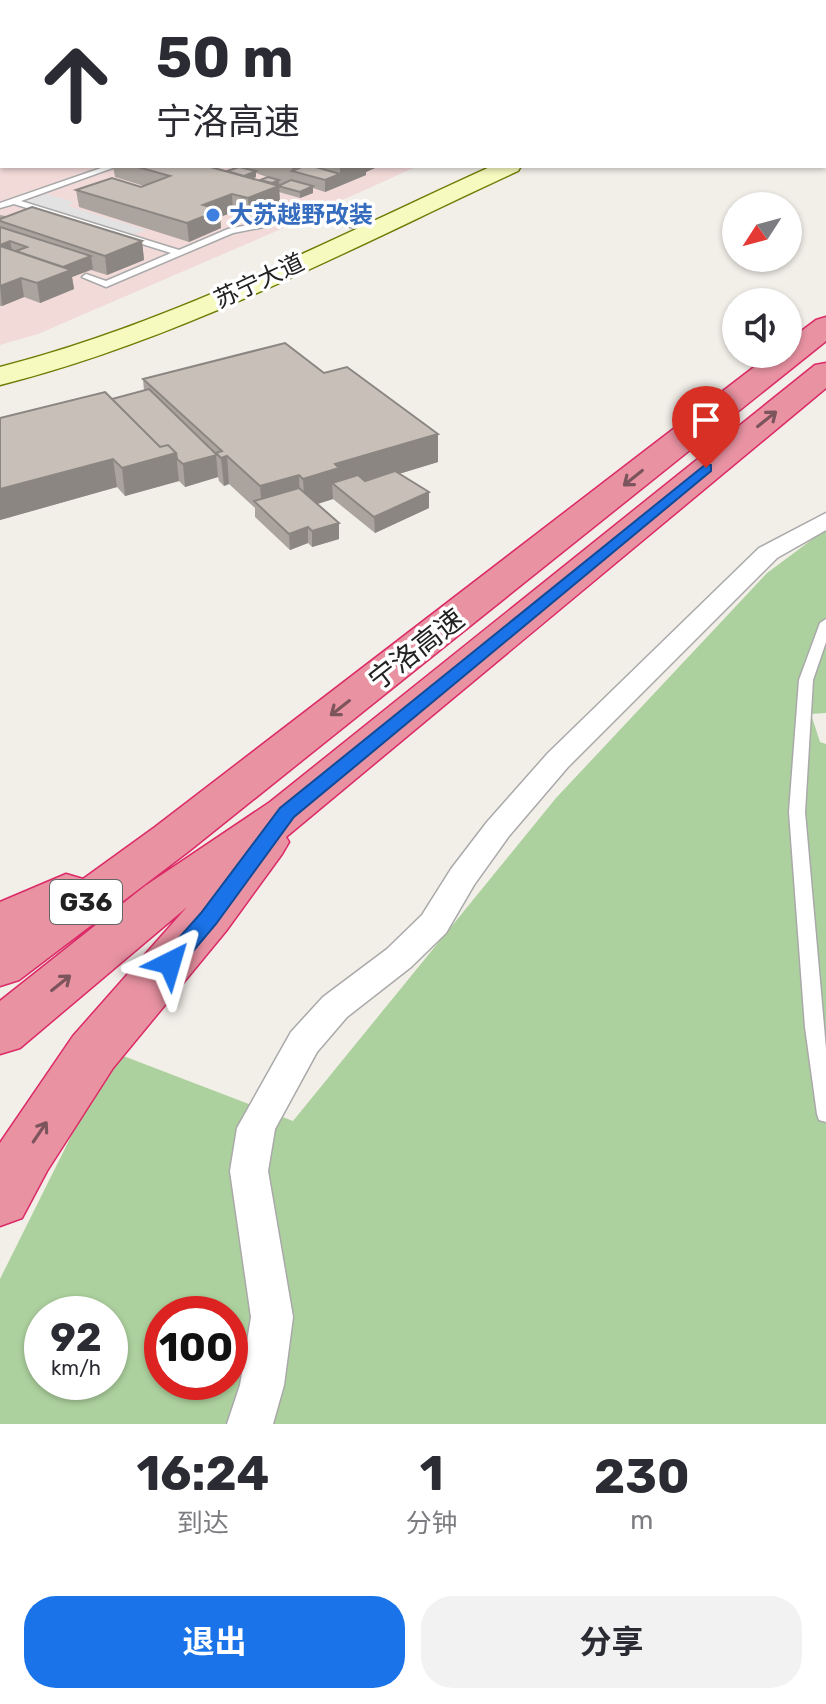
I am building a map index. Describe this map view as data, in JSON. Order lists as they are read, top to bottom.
{
  "streets": {
    "highway": ["宁洛高速", "G36"],
    "street": ["苏宁大道"]
  },
  "places": ["大苏越野改装"],
  "north": "bottom left",
  "page": {
    "turn": ["50 m", "宁洛高速"],
    "speed": "92 km/h",
    "limit": "100",
    "eta": [
      "16:24",
      "到达",
      "1",
      "分钟",
      "230",
      "m"
    ],
    "buttons": ["退出", "分享"]
  }
}
